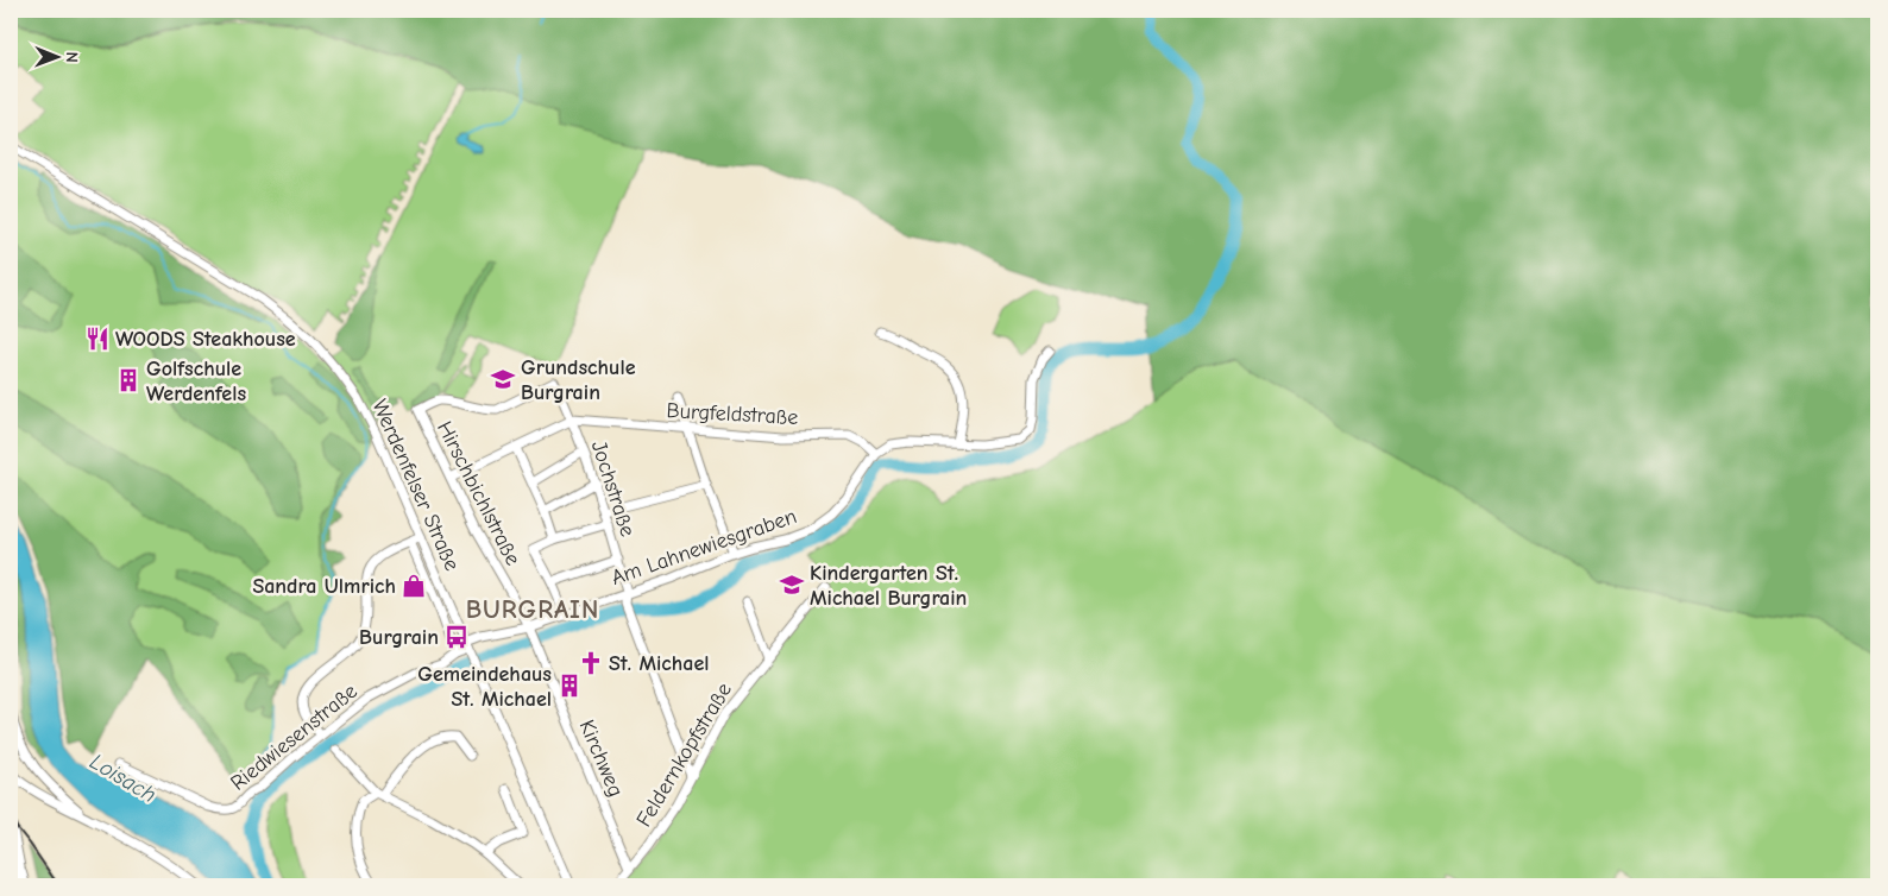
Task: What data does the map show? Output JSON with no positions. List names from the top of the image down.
{
  "streets": {
    "street": [
      "Burgfeldstraße",
      "Werdenfelser Straße",
      "Jochstraße",
      "Hirschbichlstraße",
      "Am Lahnewiesgraben",
      "Riedwiesenstraße",
      "Feldernkopfstraße",
      "Kirchweg"
    ]
  },
  "crossings": [
    ["Burgfeldstraße", "Jochstraße"],
    ["Burgfeldstraße", "Am Lahnewiesgraben"],
    ["Werdenfelser Straße", "Am Lahnewiesgraben"],
    ["Werdenfelser Straße", "Riedwiesenstraße"],
    ["Jochstraße", "Hirschbichlstraße"],
    ["Jochstraße", "Am Lahnewiesgraben"],
    ["Jochstraße", "Feldernkopfstraße"],
    ["Hirschbichlstraße", "Am Lahnewiesgraben"],
    ["Hirschbichlstraße", "Kirchweg"],
    ["Am Lahnewiesgraben", "Riedwiesenstraße"],
    ["Am Lahnewiesgraben", "Kirchweg"],
    ["Feldernkopfstraße", "Kirchweg"]
  ],
  "districts": ["BURGRAIN"],
  "water": ["Loisach"],
  "places": {
    "restaurant": ["WOODS Steakhouse"],
    "school or university": ["Grundschule Burgrain", "Kindergarten St. Michael Burgrain"],
    "building": ["Golfschule Werdenfels", "Gemeindehaus St. Michael"],
    "shop": ["Sandra Ulmrich"],
    "bus stop": ["Burgrain"],
    "church": ["St. Michael"]
  },
  "north": "right"
}
